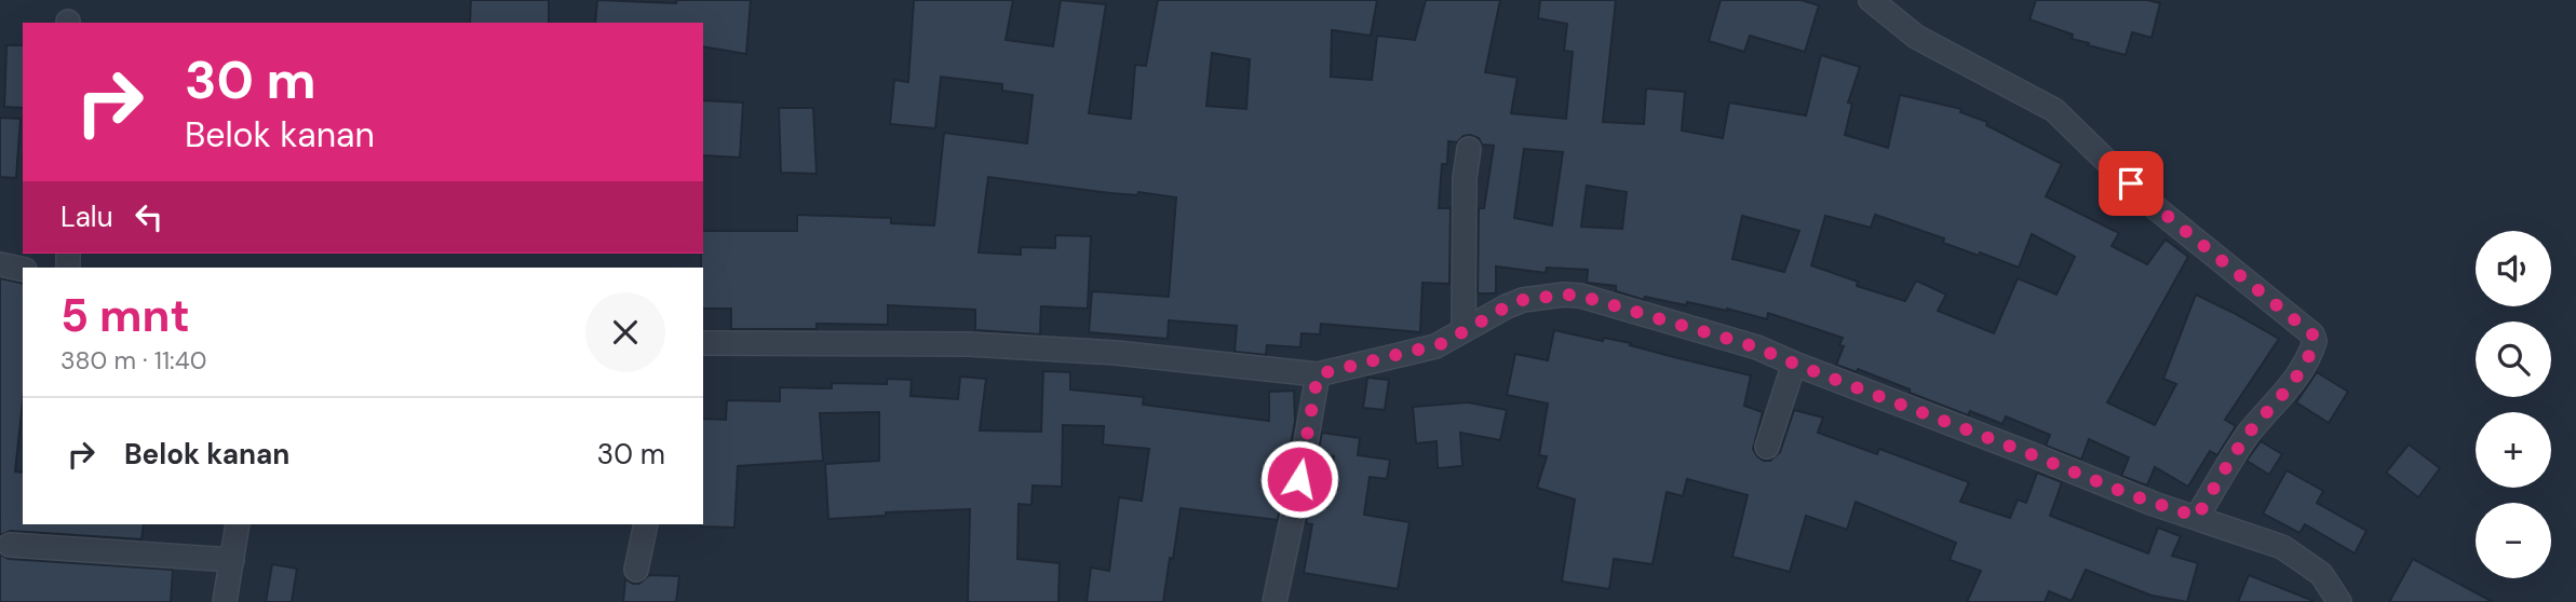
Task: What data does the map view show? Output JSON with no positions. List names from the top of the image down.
{
  "page": {
    "turn": ["30 m", "Belok kanan"],
    "then": "Lalu",
    "map_buttons": ["+", "−"],
    "heading": ["5 mnt", "380 m · 11:40"],
    "list": [
      {
        "name": "Belok kanan",
        "value": "30 m"
      }
    ]
  }
}
